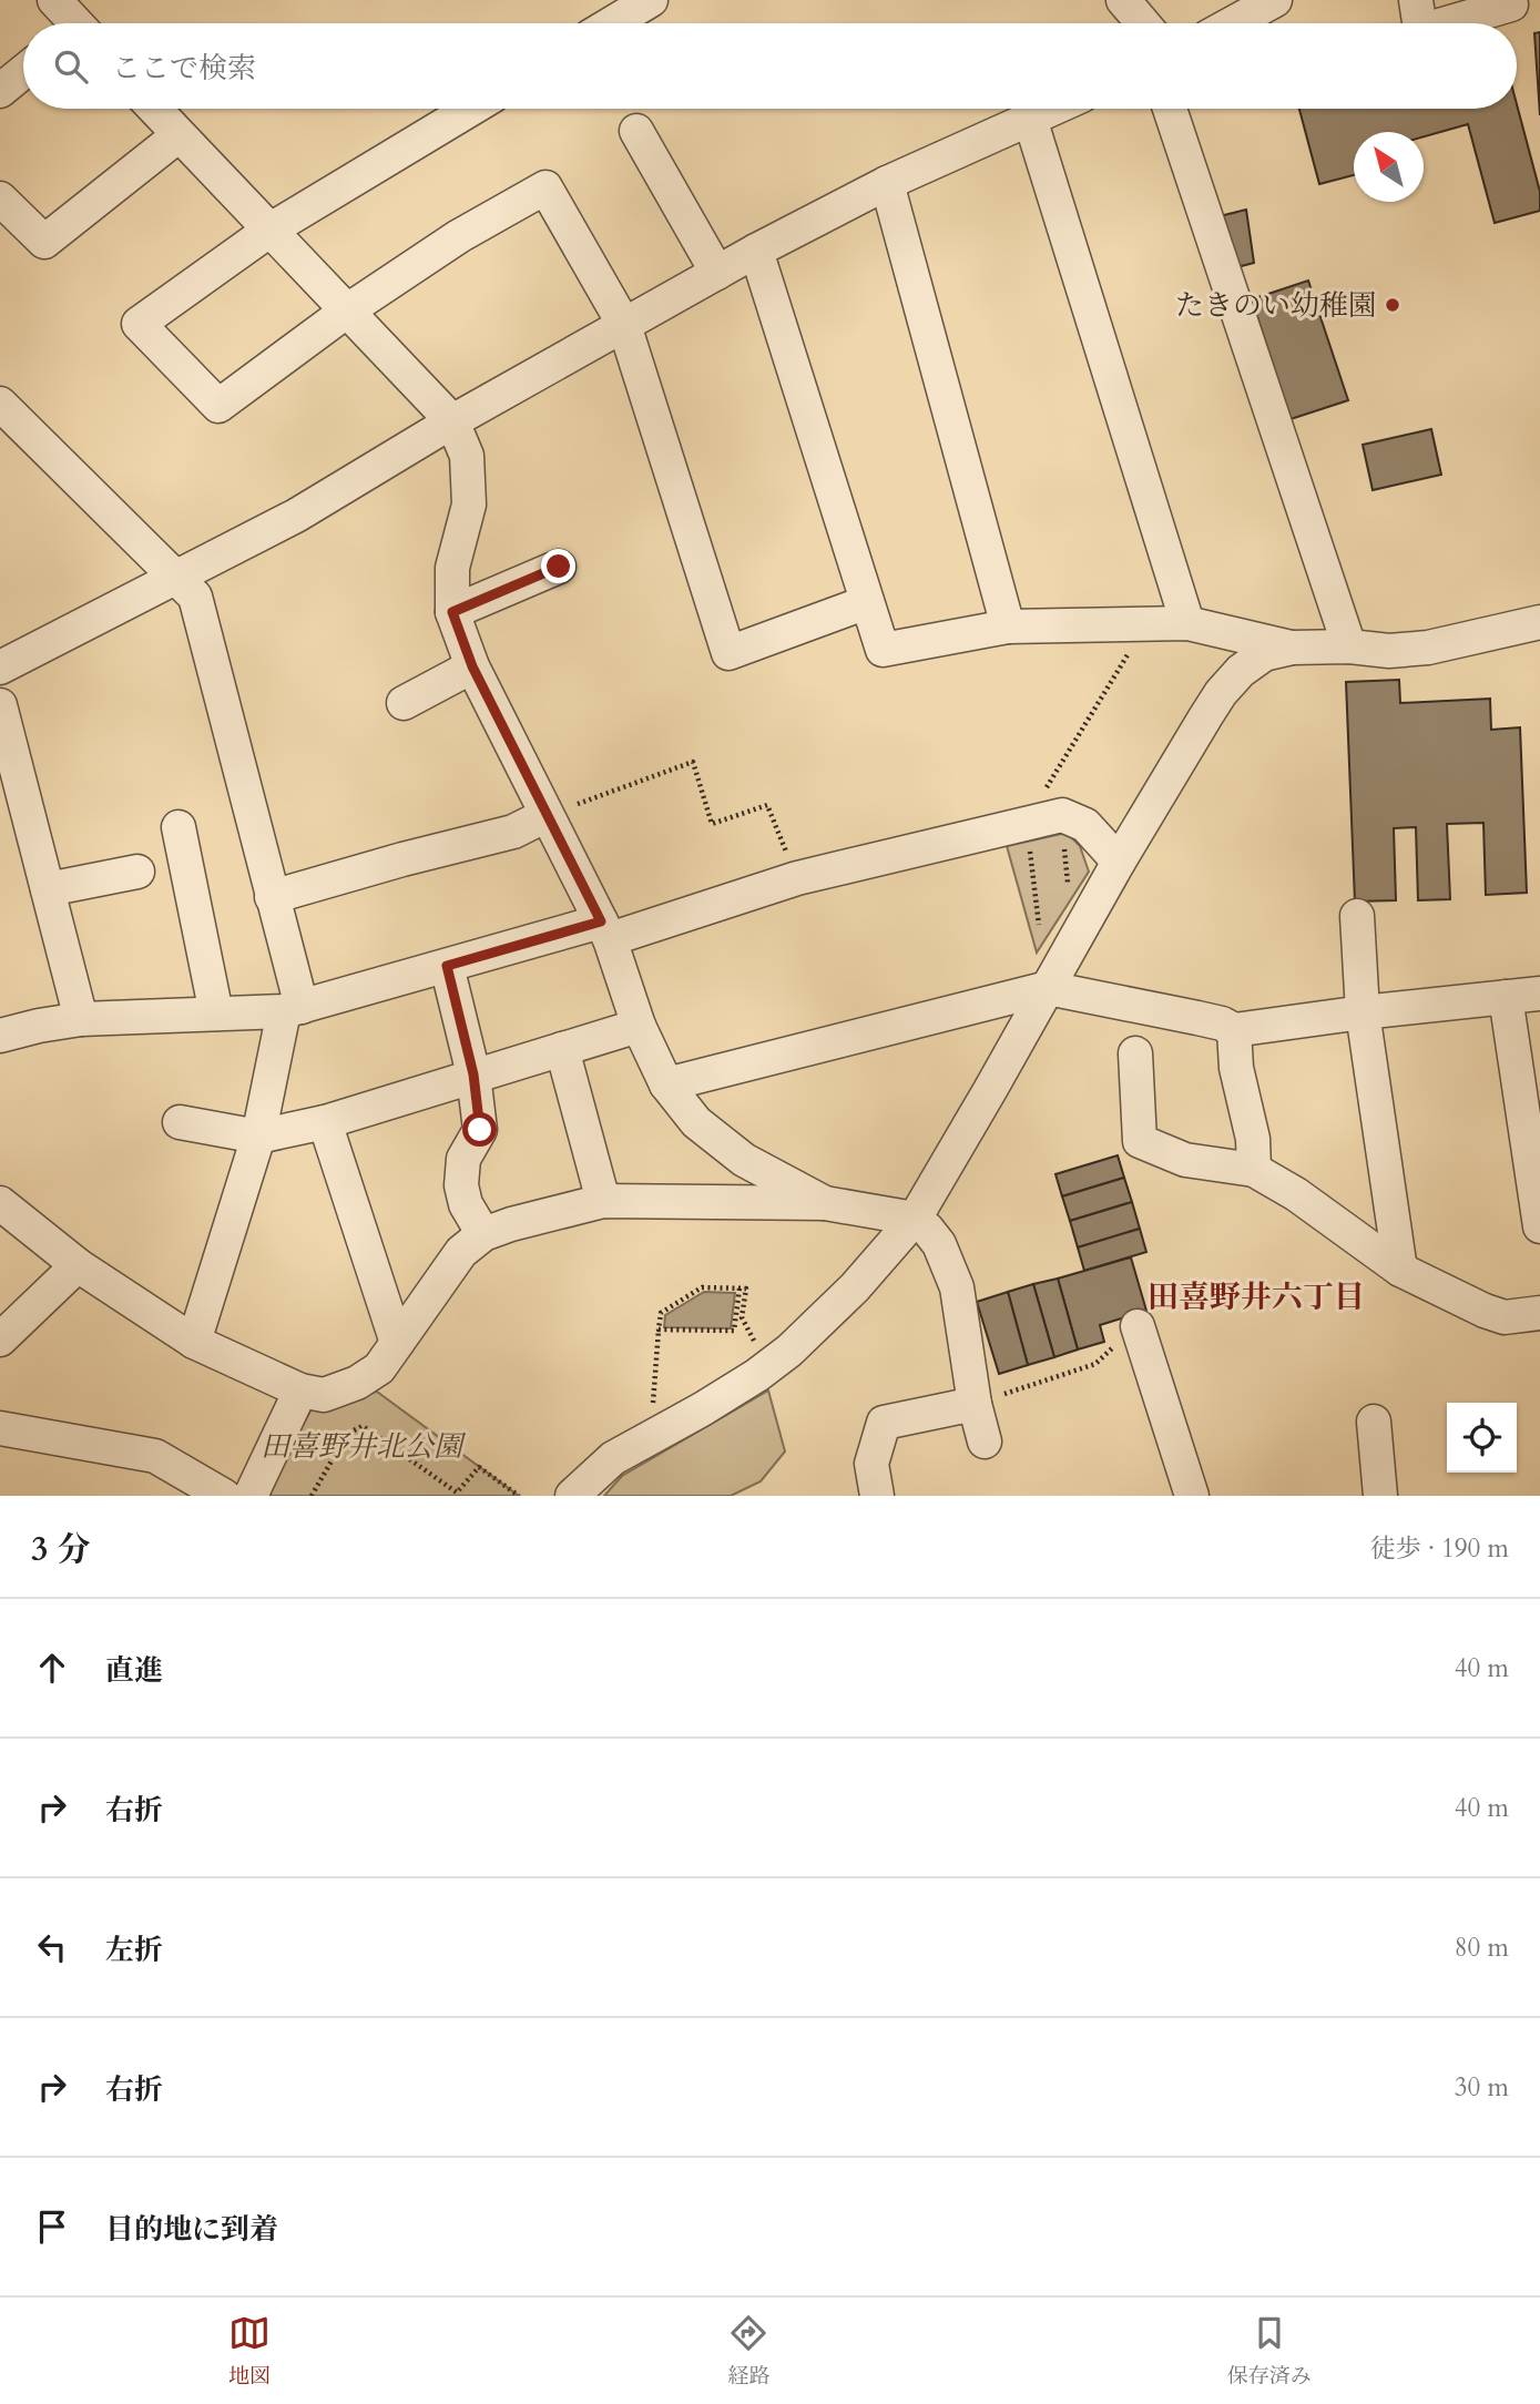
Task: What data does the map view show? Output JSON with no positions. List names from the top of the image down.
{
  "districts": ["田喜野井六丁目"],
  "parks": ["田喜野井北公園"],
  "places": ["たきのい幼稚園"],
  "north": "top left",
  "page": {
    "search": "ここで検索",
    "heading": ["3 分", "徒歩 · 190 m"],
    "list": [
      ["直進", "40 m"],
      ["右折", "40 m"],
      ["左折", "80 m"],
      ["右折", "30 m"],
      "目的地に到着"
    ],
    "nav": ["地図", "経路", "保存済み"]
  }
}
